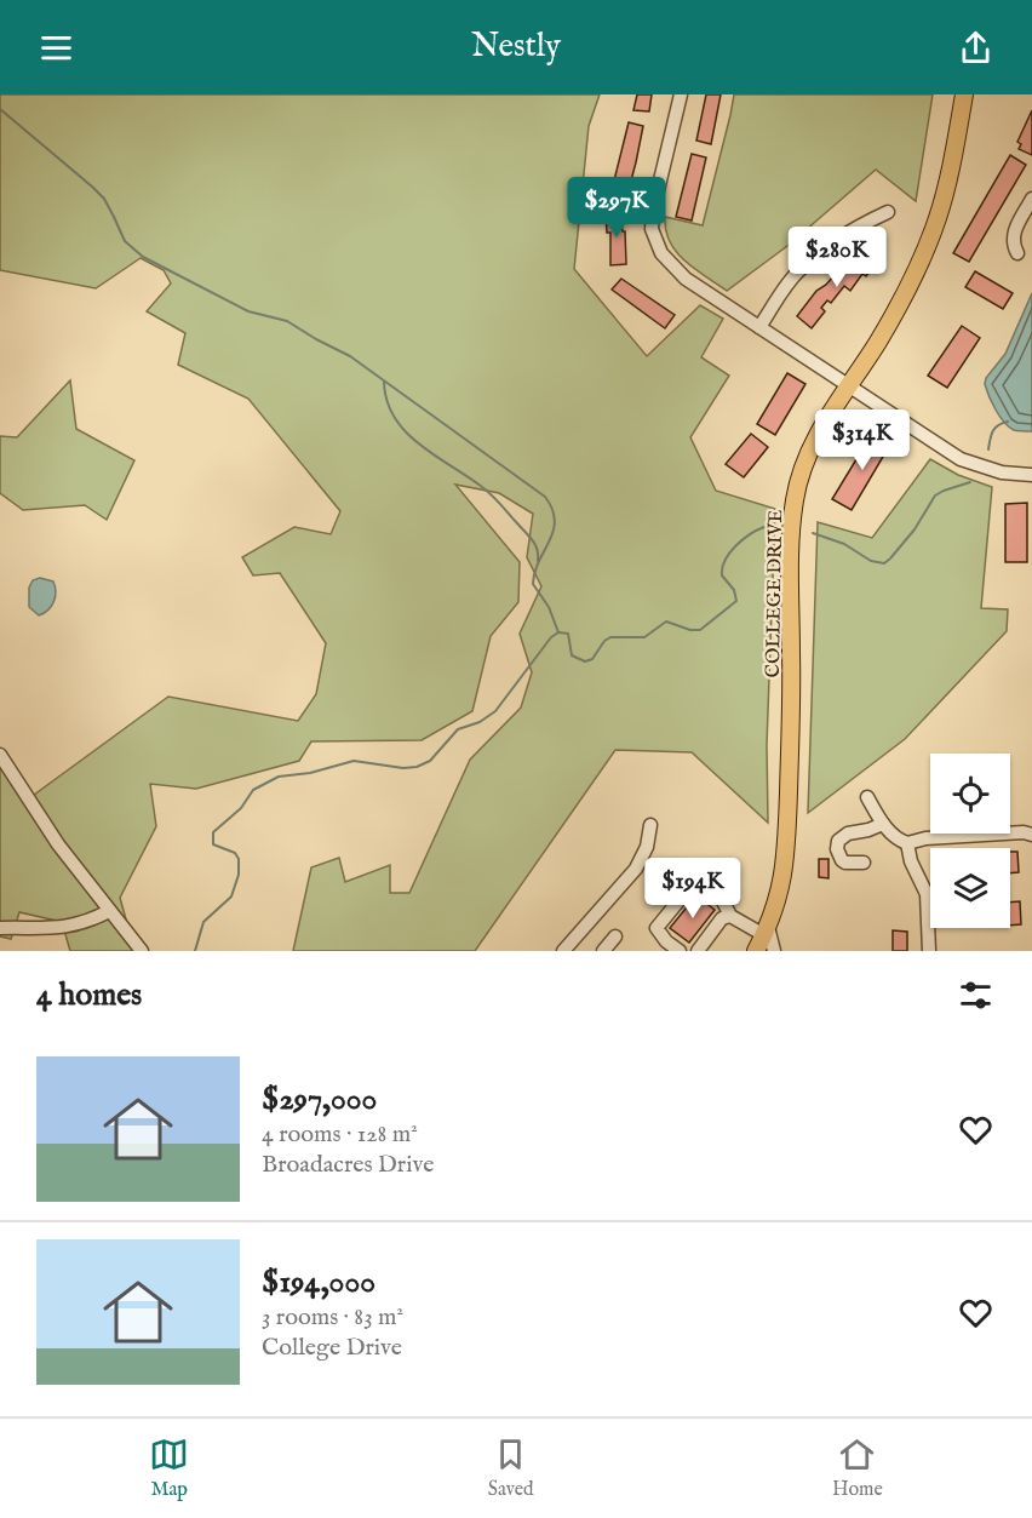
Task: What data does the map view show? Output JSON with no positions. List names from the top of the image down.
{
  "streets": {
    "main road": ["COLLEGE DRIVE"]
  },
  "page": {
    "header": "Nestly",
    "price": [
      "$297K",
      "$280K",
      "$314K",
      "$194K"
    ],
    "heading": "4 homes",
    "list": [
      {
        "name": "$297,000",
        "note": "4 rooms · 128 m² · Broadacres Drive"
      },
      {
        "name": "$194,000",
        "note": "3 rooms · 83 m² · College Drive"
      }
    ],
    "tabs": ["Map", "Saved", "Home"]
  }
}
